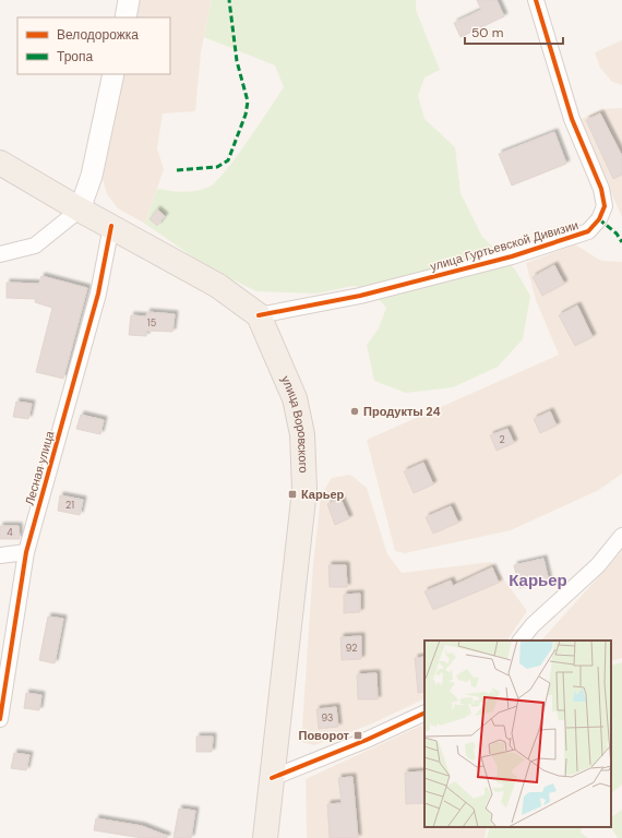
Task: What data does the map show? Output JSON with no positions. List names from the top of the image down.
{
  "streets": {
    "main road": ["улица Воровского"],
    "street": ["улица Гуртьевской Дивизии", "Лесная улица"]
  },
  "crossings": [
    ["улица Гуртьевской Дивизии", "улица Воровского"]
  ],
  "districts": ["Карьер"],
  "places": {
    "other": ["Продукты 24"],
    "transit": ["Карьер", "Поворот"]
  },
  "house_numbers": [
    "15",
    "2",
    "21",
    "4",
    "92",
    "93"
  ],
  "legend": ["Велодорожка", "Тропа"],
  "scale_bar": "50 m"
}
